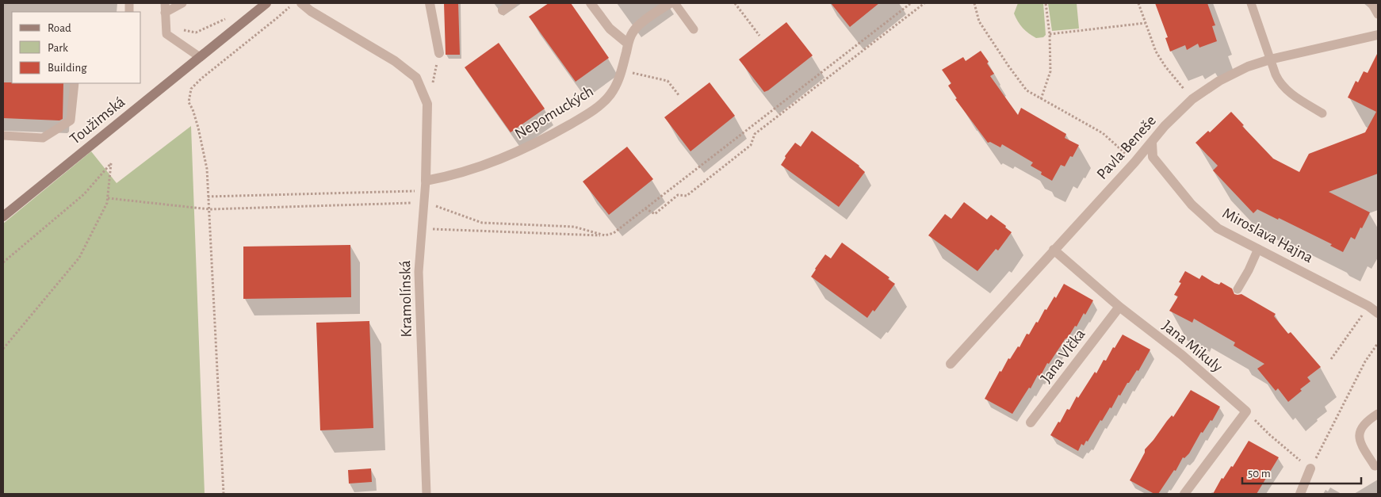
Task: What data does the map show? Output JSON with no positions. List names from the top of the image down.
{
  "streets": {
    "street": [
      "Nepomuckých",
      "Toužimská",
      "Pavla Beneše",
      "Miroslava Hajna",
      "Kramolínská",
      "Jana Mikuly",
      "Jana Vlčka"
    ]
  },
  "crossings": [
    ["Nepomuckých", "Kramolínská"],
    ["Pavla Beneše", "Miroslava Hajna"],
    ["Pavla Beneše", "Jana Mikuly"],
    ["Jana Mikuly", "Jana Vlčka"]
  ],
  "legend": ["Road", "Park", "Building"],
  "scale_bar": "50 m"
}
